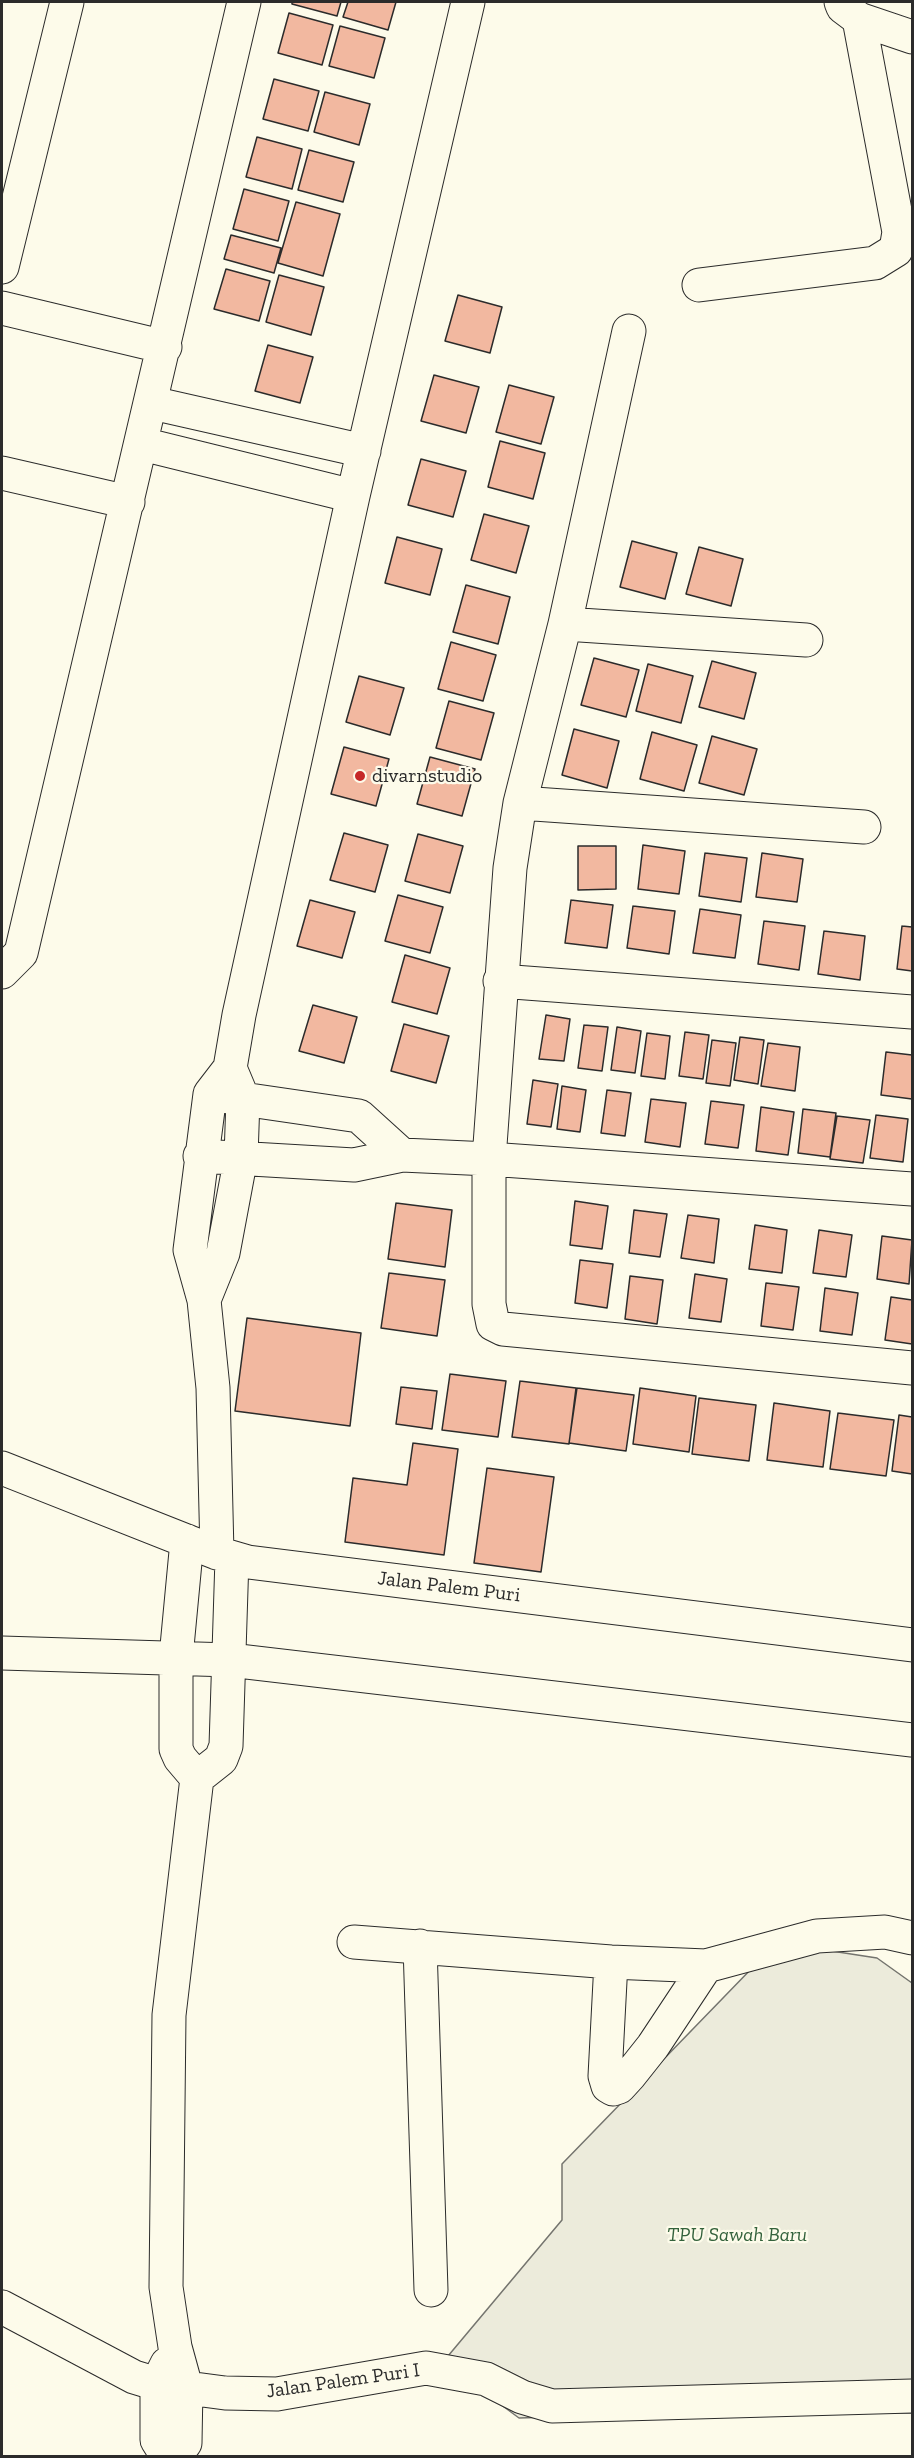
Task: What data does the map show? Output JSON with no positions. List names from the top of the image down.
{
  "streets": {
    "street": ["Jalan Palem Puri", "Jalan Palem Puri I"]
  },
  "parks": ["TPU Sawah Baru"],
  "places": ["divarnstudio"]
}
